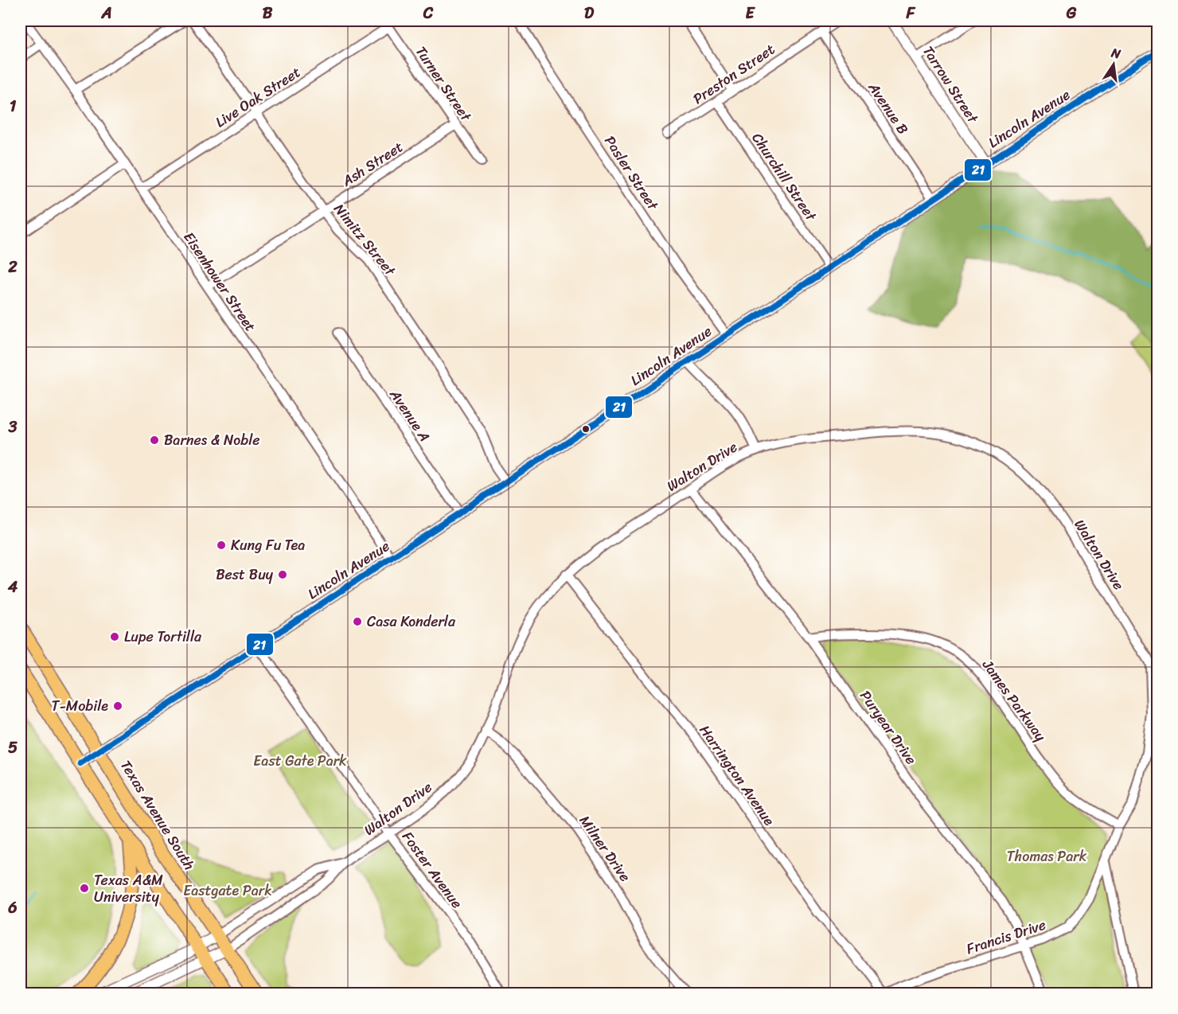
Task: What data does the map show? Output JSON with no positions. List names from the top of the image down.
{
  "streets": {
    "main road": ["Texas Avenue South"],
    "street": [
      "Preston Street",
      "Turner Street",
      "Tarrow Street",
      "Live Oak Street",
      "Avenue B",
      "Lincoln Avenue",
      "Ash Street",
      "Pasler Street",
      "Churchill Street",
      "Nimitz Street",
      "Eisenhower Street",
      "Avenue A",
      "Walton Drive",
      "James Parkway",
      "Puryear Drive",
      "Harrington Avenue",
      "Milner Drive",
      "Foster Avenue",
      "Francis Drive"
    ]
  },
  "crossings": [
    ["Preston Street", "Avenue B"],
    ["Preston Street", "Churchill Street"],
    ["Turner Street", "Live Oak Street"],
    ["Turner Street", "Ash Street"],
    ["Tarrow Street", "Lincoln Avenue"],
    ["Live Oak Street", "Nimitz Street"],
    ["Live Oak Street", "Eisenhower Street"],
    ["Avenue B", "Lincoln Avenue"],
    ["Lincoln Avenue", "Pasler Street"],
    ["Lincoln Avenue", "Churchill Street"],
    ["Lincoln Avenue", "Nimitz Street"],
    ["Lincoln Avenue", "Eisenhower Street"],
    ["Lincoln Avenue", "Avenue A"],
    ["Lincoln Avenue", "Texas Avenue South"],
    ["Lincoln Avenue", "Foster Avenue"],
    ["Ash Street", "Nimitz Street"],
    ["Ash Street", "Eisenhower Street"],
    ["Walton Drive", "Puryear Drive"],
    ["Walton Drive", "Harrington Avenue"],
    ["Walton Drive", "Texas Avenue South"],
    ["Walton Drive", "Milner Drive"],
    ["Walton Drive", "Foster Avenue"],
    ["James Parkway", "Puryear Drive"],
    ["James Parkway", "Francis Drive"],
    ["Puryear Drive", "Francis Drive"],
    ["Harrington Avenue", "Francis Drive"]
  ],
  "parks": ["East Gate Park", "Thomas Park", "Eastgate Park"],
  "places": [
    "Barnes & Noble",
    "Kung Fu Tea",
    "Best Buy",
    "Casa Konderla",
    "Lupe Tortilla",
    "T-Mobile",
    "Texas A&M University"
  ],
  "lines": ["transit line 21"],
  "north": "top",
  "grid": {
    "columns": [
      "A",
      "B",
      "C",
      "D",
      "E",
      "F",
      "G"
    ],
    "rows": [
      "1",
      "2",
      "3",
      "4",
      "5",
      "6"
    ]
  }
}
